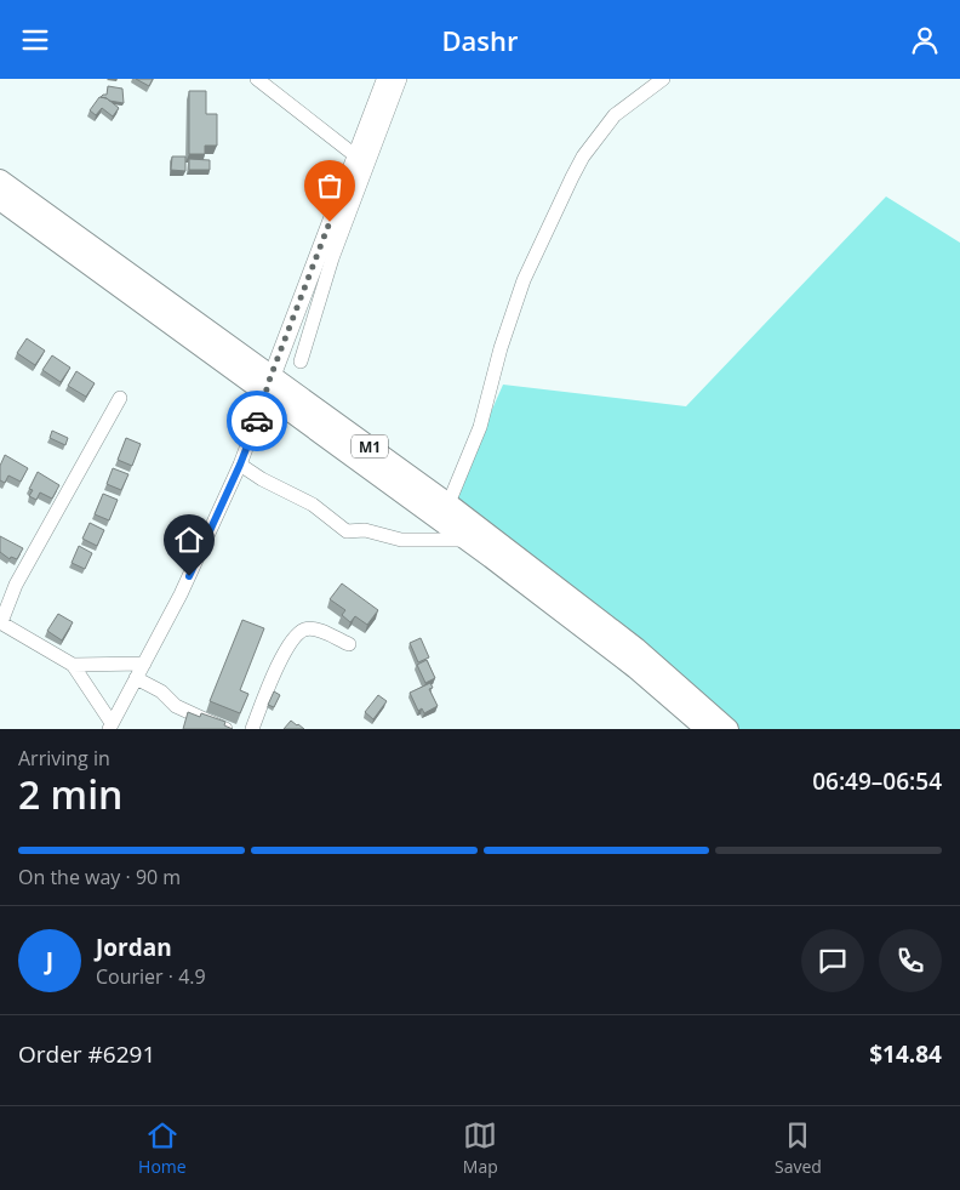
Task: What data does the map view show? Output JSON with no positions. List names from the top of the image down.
{
  "streets": {
    "highway": ["M1"]
  },
  "page": {
    "header": "Dashr",
    "heading": ["2 min", "Arriving in", "06:49–06:54"],
    "panel": [
      "Jordan",
      "Courier · 4.9",
      "Order #6291",
      "$14.84"
    ],
    "bar": "On the way · 90 m",
    "round": "J",
    "tabs": ["Home", "Map", "Saved"]
  }
}
